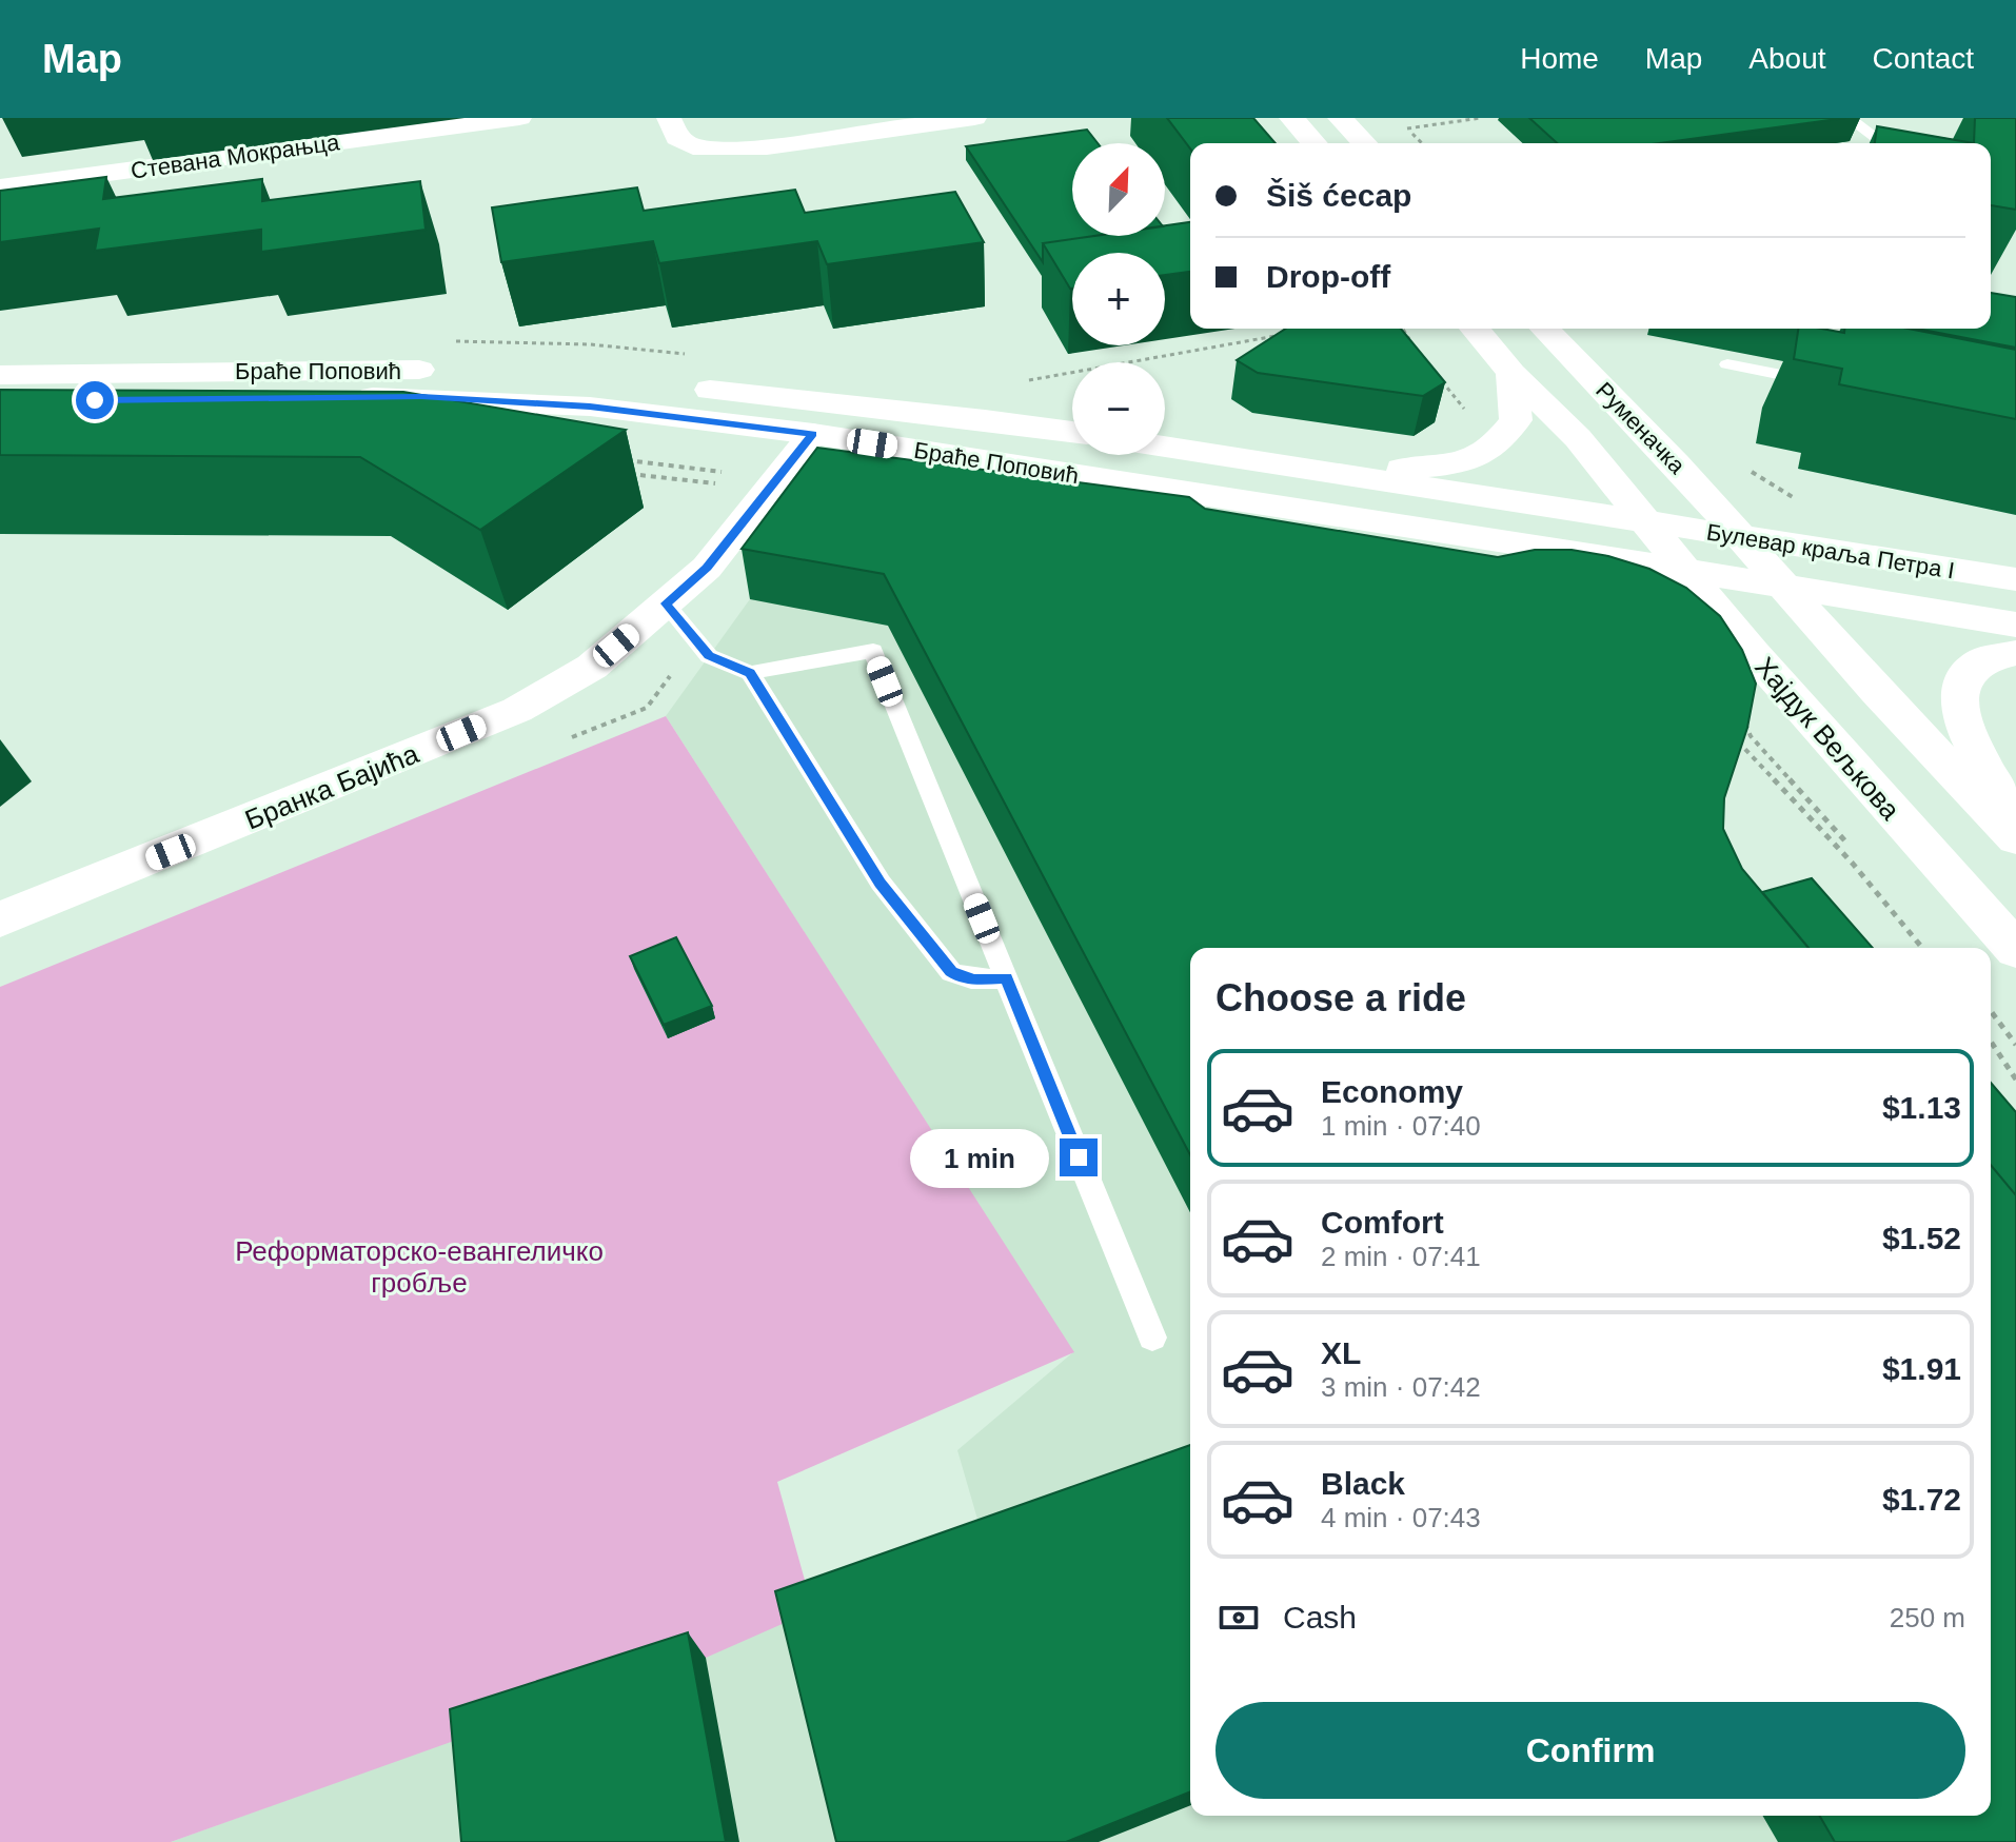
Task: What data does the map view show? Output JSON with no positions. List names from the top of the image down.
{
  "streets": {
    "street": [
      "Стевана Мокрањца",
      "Браће Поповић",
      "Руменачка",
      "Булевар краља Петра I",
      "Хајдук Вељкова",
      "Бранка Бајића"
    ]
  },
  "crossings": [
    ["Браће Поповић", "Булевар краља Петра I"],
    ["Браће Поповић", "Хајдук Вељкова"],
    ["Браће Поповић", "Бранка Бајића"],
    ["Руменачка", "Булевар краља Петра I"],
    ["Руменачка", "Хајдук Вељкова"],
    ["Булевар краља Петра I", "Хајдук Вељкова"]
  ],
  "parks": ["Реформаторско-евангеличко гробље"],
  "north": "top right",
  "page": {
    "header": "Map",
    "nav": [
      "Home",
      "Map",
      "About",
      "Contact"
    ],
    "map_buttons": ["+", "−"],
    "banner": ["Šiš ćecap", "Drop-off"],
    "heading": "Choose a ride",
    "list": [
      {
        "name": "Economy",
        "note": "1 min · 07:40",
        "value": "$1.13"
      },
      {
        "name": "Comfort",
        "note": "2 min · 07:41",
        "value": "$1.52"
      },
      {
        "name": "XL",
        "note": "3 min · 07:42",
        "value": "$1.91"
      },
      {
        "name": "Black",
        "note": "4 min · 07:43",
        "value": "$1.72"
      }
    ],
    "bubble": "1 min",
    "pay": ["Cash", "250 m"],
    "buttons": "Confirm"
  }
}
